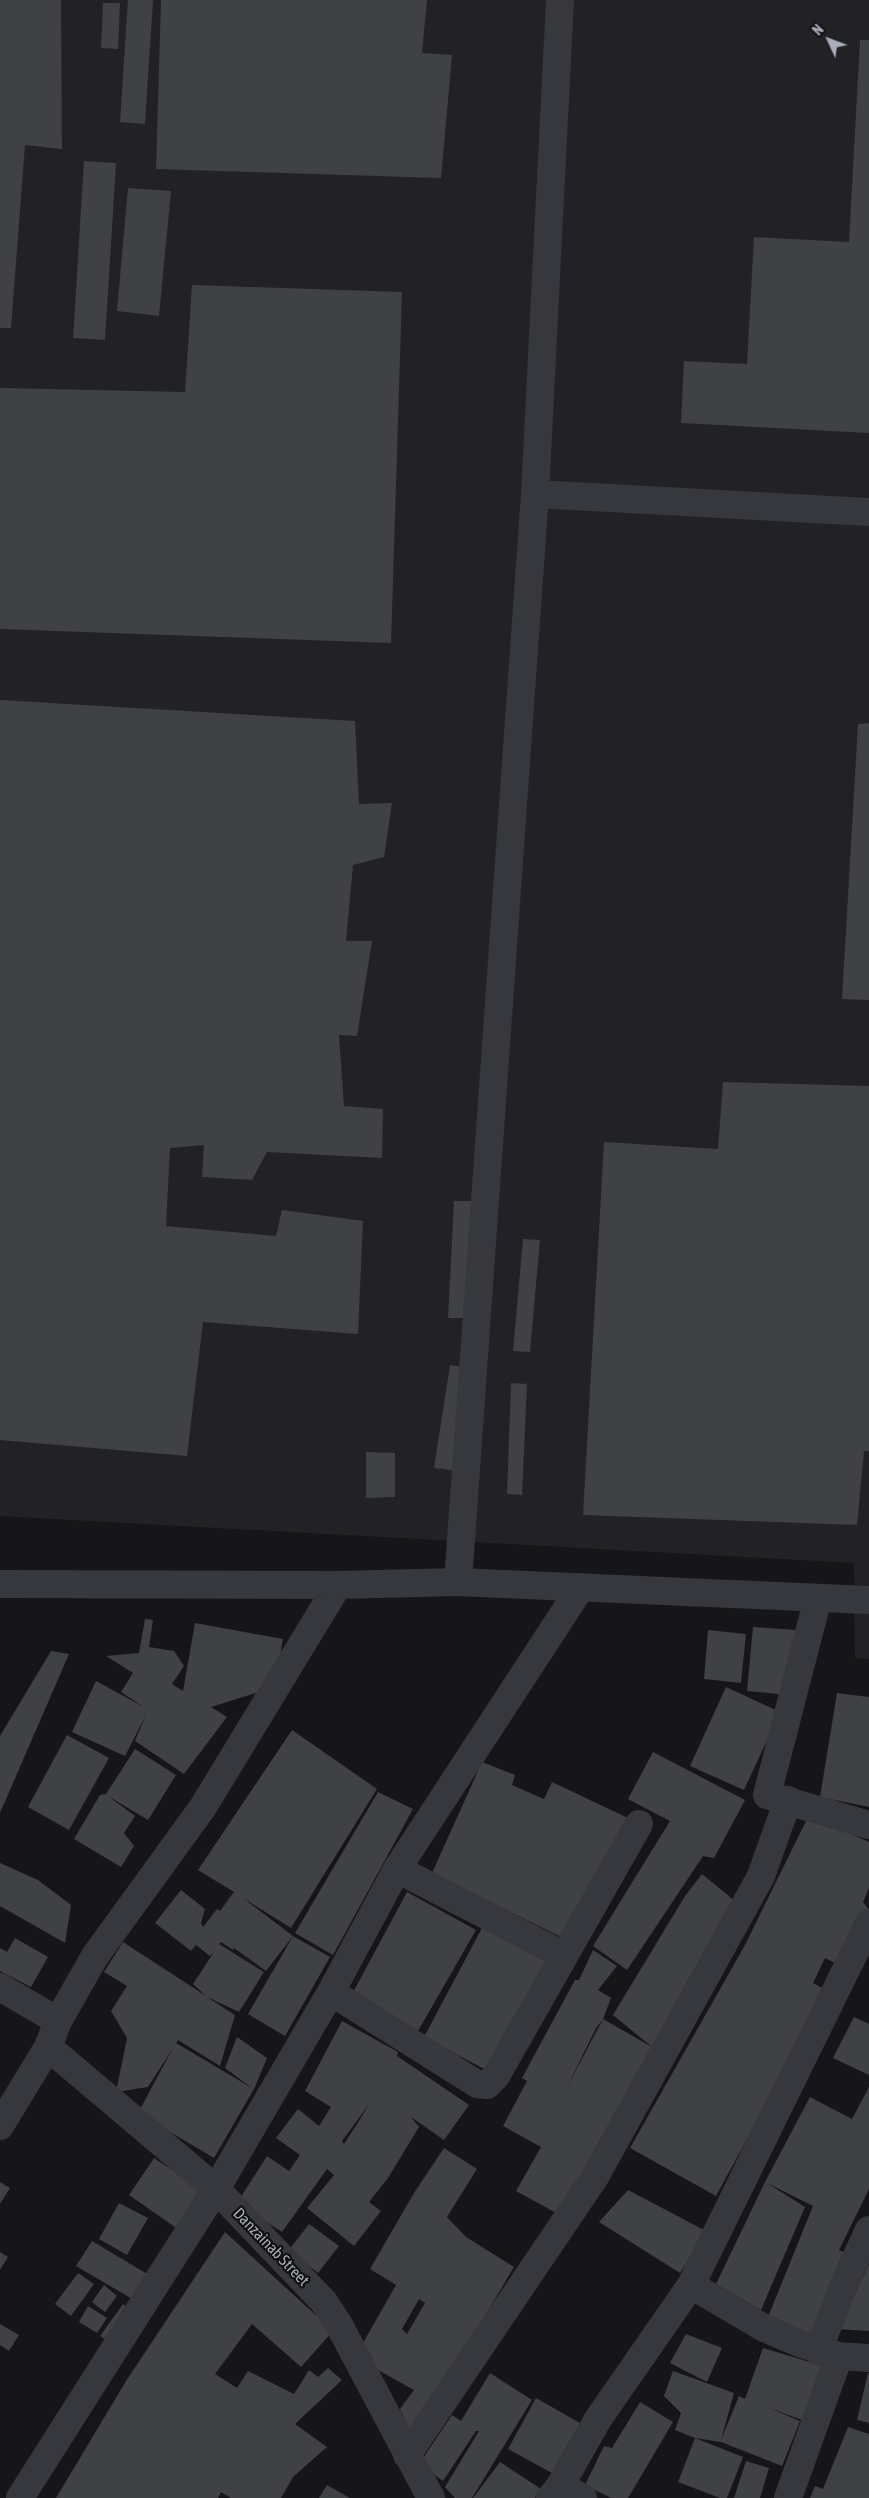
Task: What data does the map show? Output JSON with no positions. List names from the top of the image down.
{
  "streets": {
    "street": ["Danzainab Street"]
  },
  "north": "top left"
}
